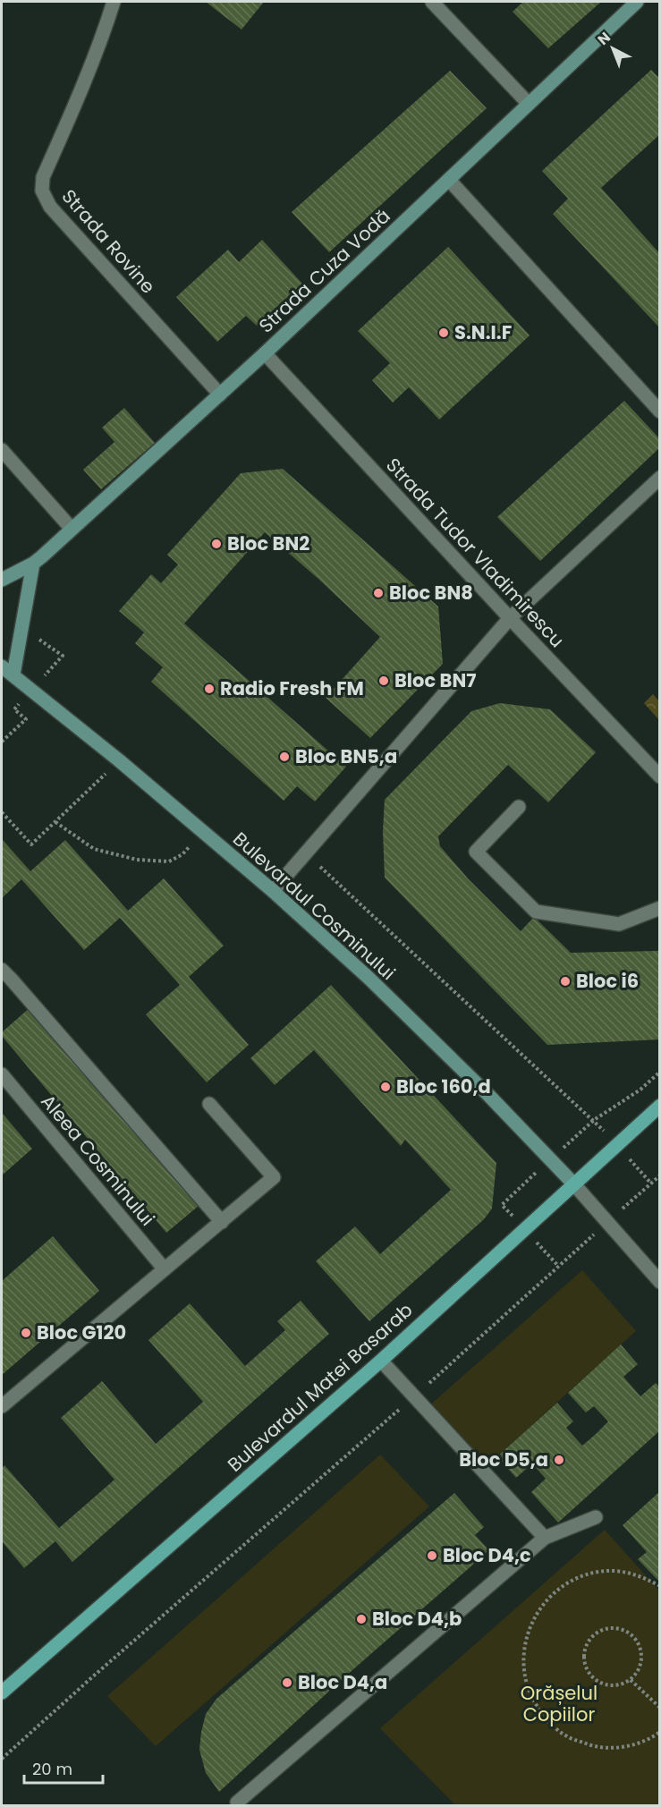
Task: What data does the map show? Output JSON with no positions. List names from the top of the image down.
{
  "streets": {
    "main road": ["Bulevardul Matei Basarab"],
    "street": [
      "Strada Rovine",
      "Strada Cuza Vodă",
      "Strada Tudor Vladimirescu",
      "Bulevardul Cosminului",
      "Aleea Cosminului"
    ]
  },
  "crossings": [
    ["Strada Rovine", "Strada Cuza Vodă"],
    ["Strada Cuza Vodă", "Strada Tudor Vladimirescu"],
    ["Bulevardul Cosminului", "Bulevardul Matei Basarab"]
  ],
  "parks": ["Orășelul Copiilor"],
  "places": [
    "S.N.I.F",
    "Bloc BN2",
    "Bloc BN8",
    "Bloc BN7",
    "Radio Fresh FM",
    "Bloc BN5,a",
    "Bloc i6",
    "Bloc 160,d",
    "Bloc G120",
    "Bloc D5,a",
    "Bloc D4,c",
    "Bloc D4,b",
    "Bloc D4,a"
  ],
  "scale_bar": "20 m",
  "north": "top left"
}
